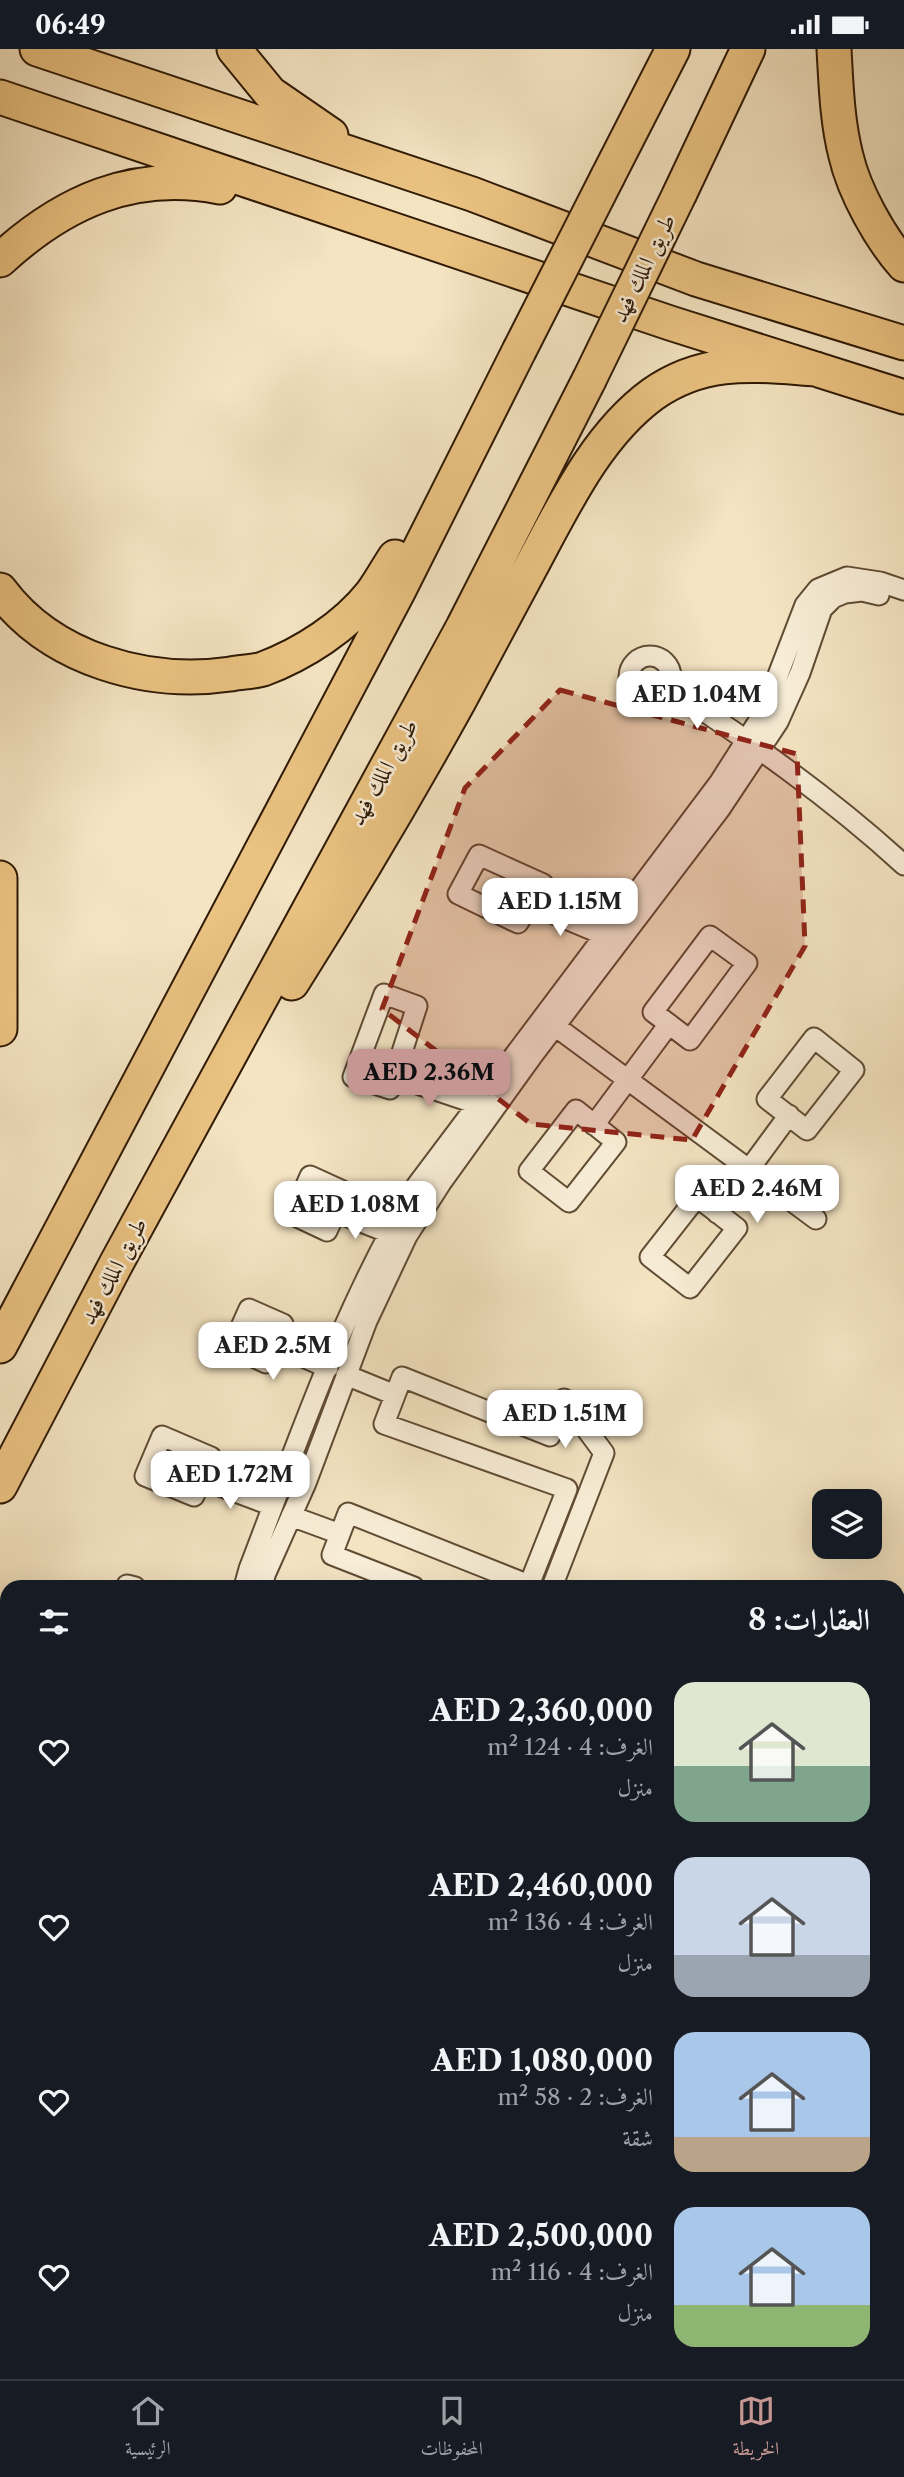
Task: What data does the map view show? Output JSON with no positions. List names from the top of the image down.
{
  "streets": {
    "highway": ["طريق الملك فهد"]
  },
  "page": {
    "status": "06:49",
    "price": [
      "AED 1.04M",
      "AED 1.15M",
      "AED 2.36M",
      "AED 2.46M",
      "AED 1.08M",
      "AED 2.5M",
      "AED 1.51M",
      "AED 1.72M"
    ],
    "heading": "العقارات: 8",
    "list": [
      {
        "name": "AED 2,360,000",
        "note": "الغرف: 4 · 124 m² · منزل"
      },
      {
        "name": "AED 2,460,000",
        "note": "الغرف: 4 · 136 m² · منزل"
      },
      {
        "name": "AED 1,080,000",
        "note": "الغرف: 2 · 58 m² · شقة"
      },
      {
        "name": "AED 2,500,000",
        "note": "الغرف: 4 · 116 m² · منزل"
      }
    ],
    "tabs": ["الخريطة", "المحفوظات", "الرئيسية"]
  }
}
